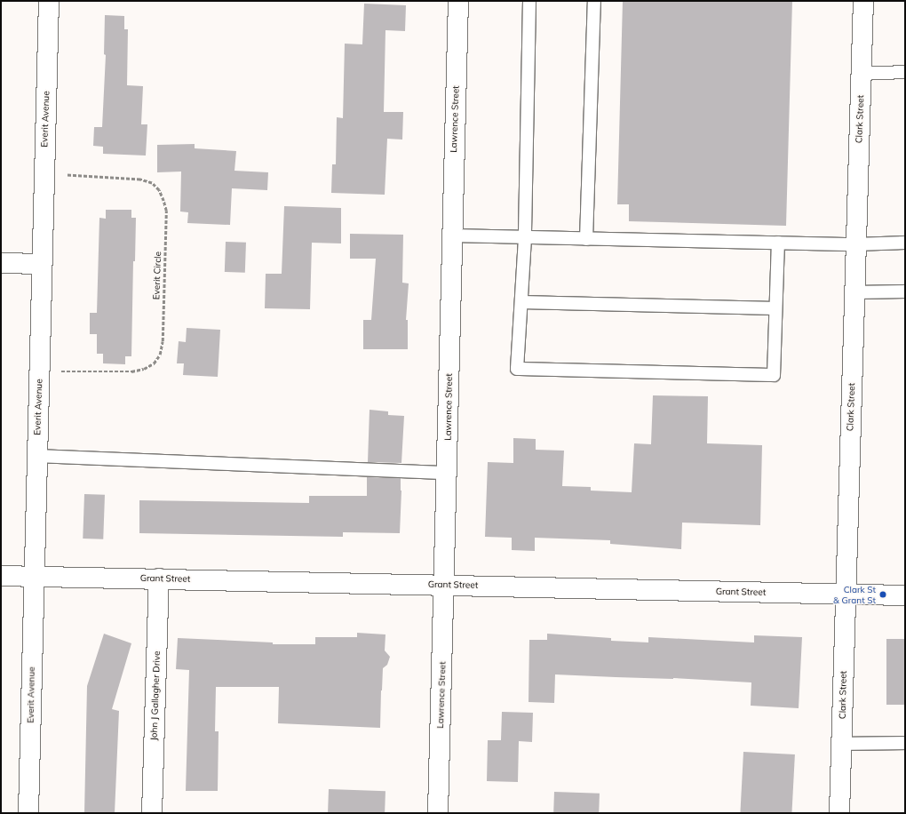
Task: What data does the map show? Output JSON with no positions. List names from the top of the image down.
{
  "streets": {
    "street": [
      "Everit Avenue",
      "Lawrence Street",
      "Clark Street",
      "Grant Street",
      "John J Gallagher Drive"
    ],
    "path": ["Everit Circle"]
  },
  "crossings": [
    ["Everit Avenue", "Everit Circle"],
    ["Everit Avenue", "Grant Street"],
    ["Lawrence Street", "Grant Street"],
    ["Clark Street", "Grant Street"],
    ["Grant Street", "John J Gallagher Drive"]
  ],
  "places": ["Clark St & Grant St"]
}
